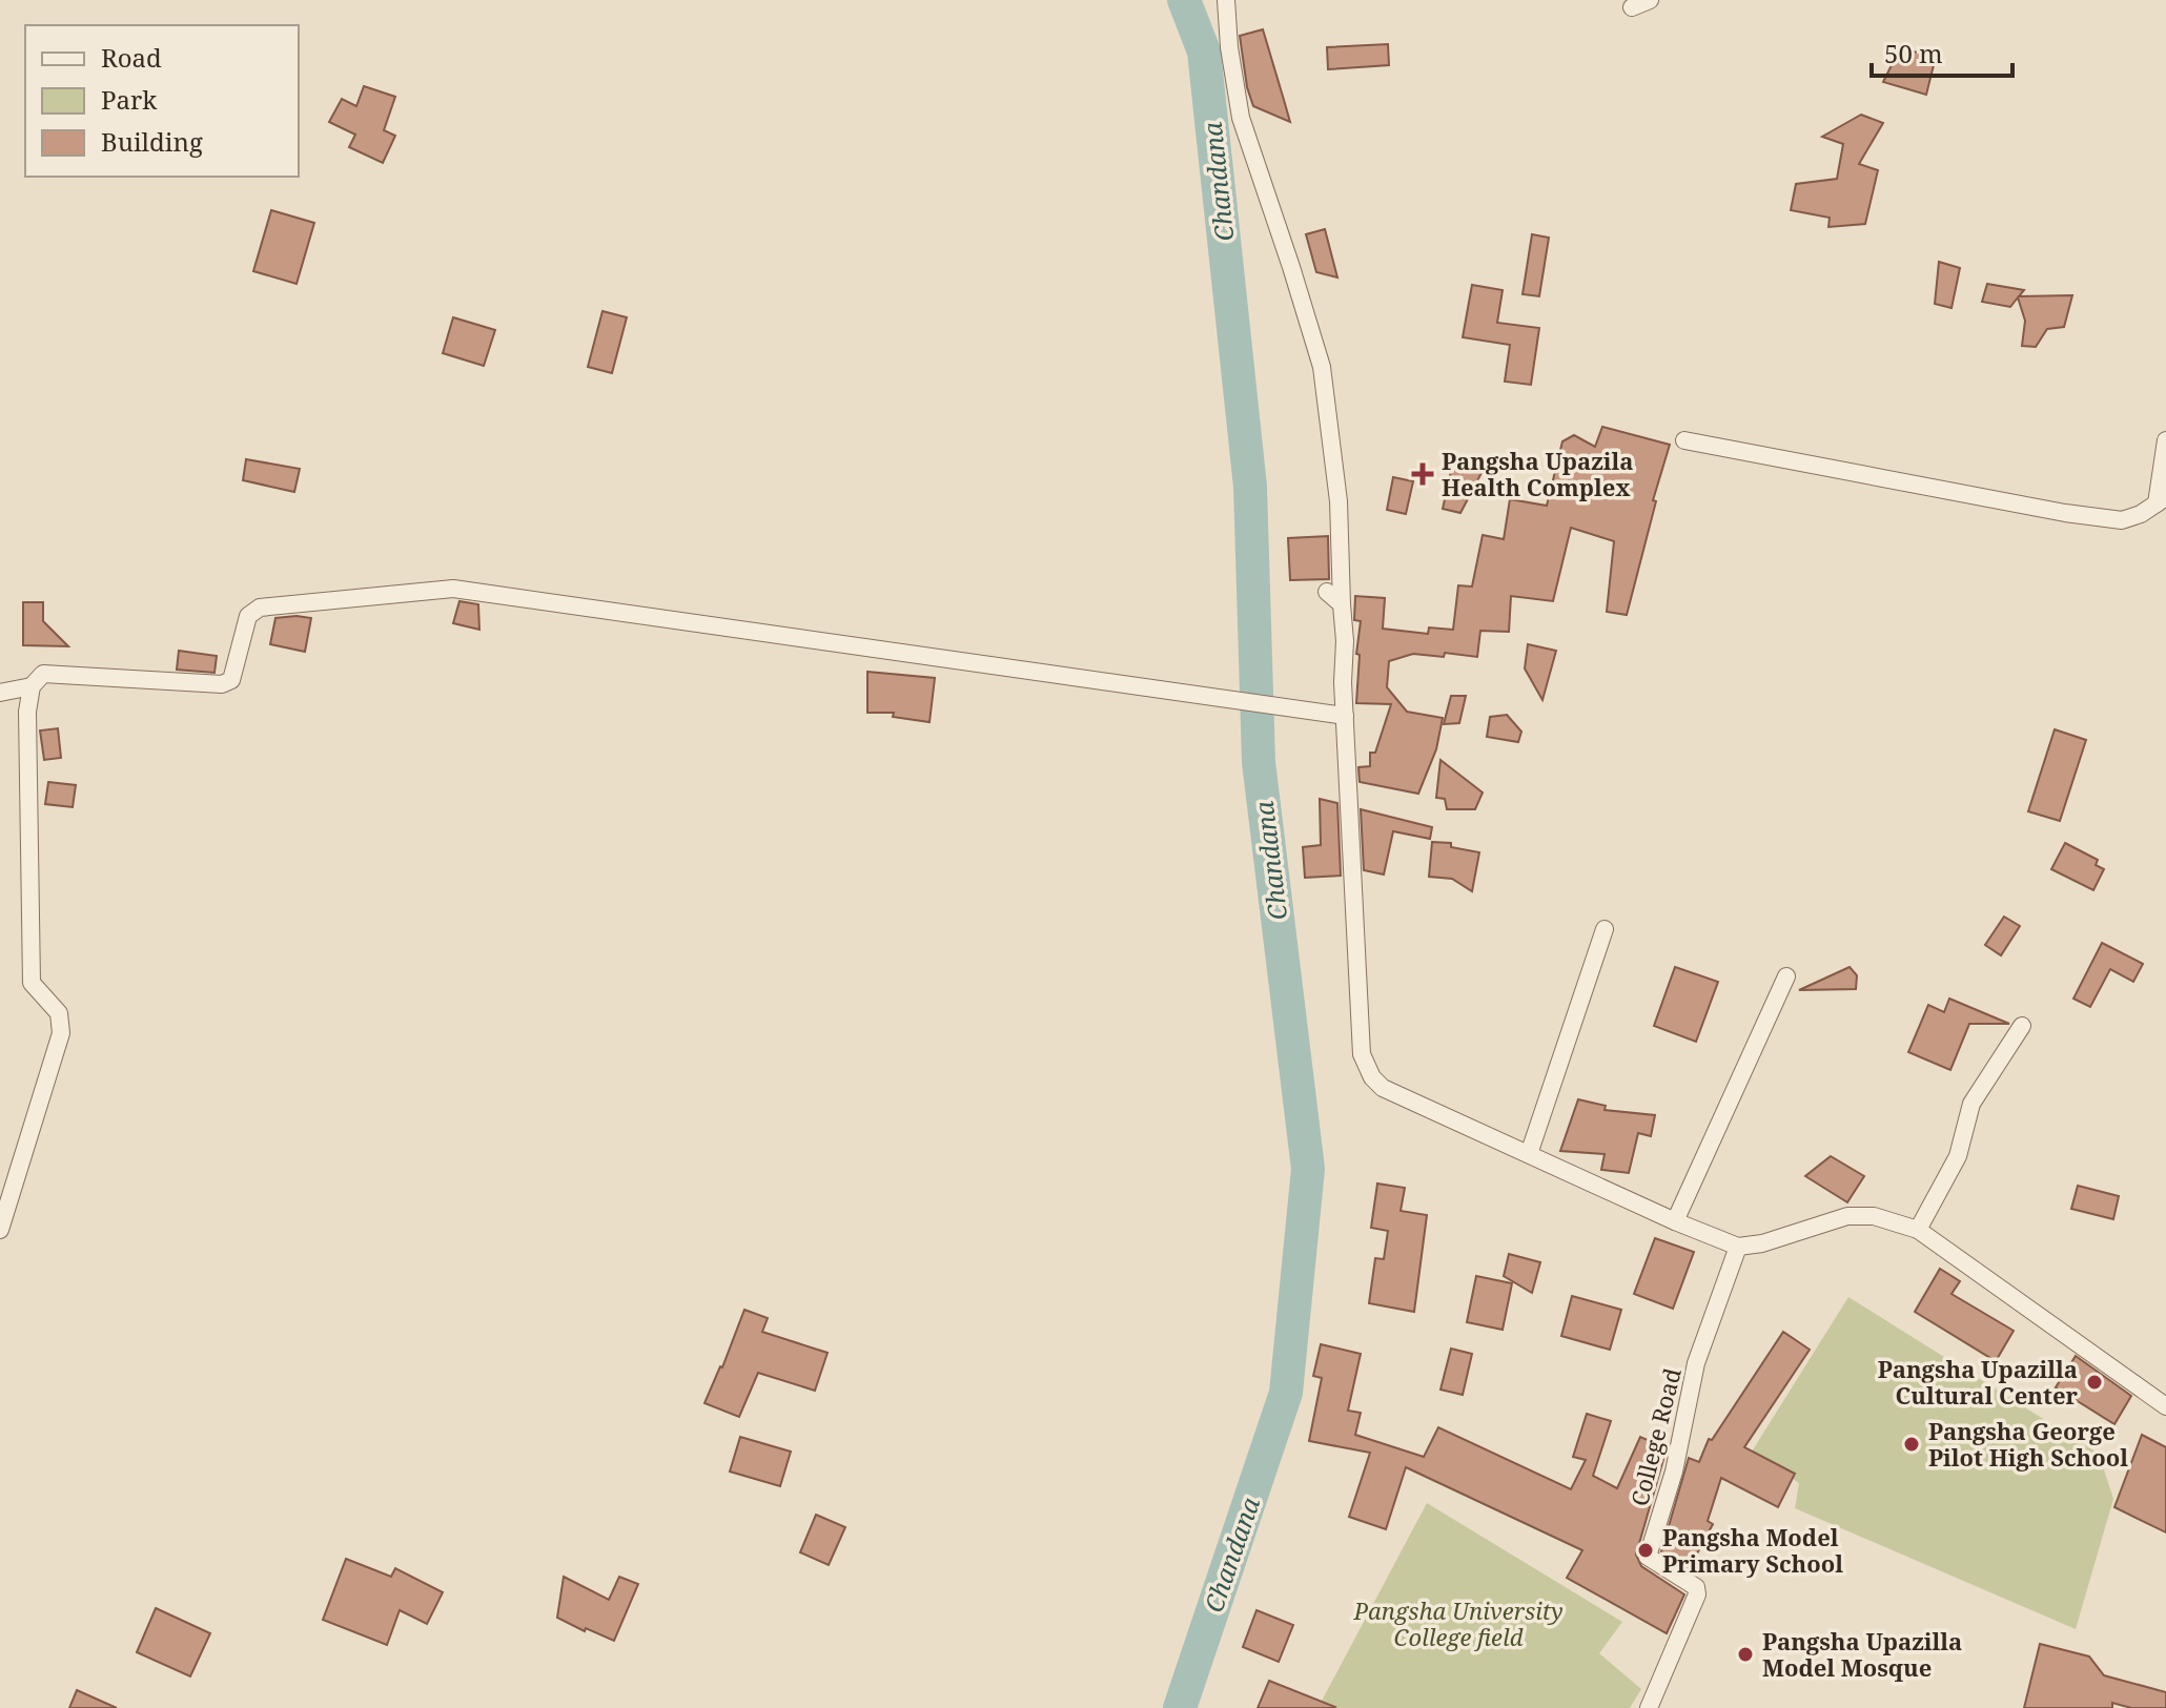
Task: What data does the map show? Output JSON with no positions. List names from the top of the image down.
{
  "streets": {
    "street": ["College Road"]
  },
  "water": ["Chandana"],
  "parks": ["Pangsha University College field"],
  "places": {
    "health": ["Pangsha Upazila Health Complex"],
    "other": [
      "Pangsha Upazilla Cultural Center",
      "Pangsha George Pilot High School",
      "Pangsha Model Primary School",
      "Pangsha Upazilla Model Mosque"
    ]
  },
  "legend": ["Road", "Park", "Building"],
  "scale_bar": "50 m"
}
